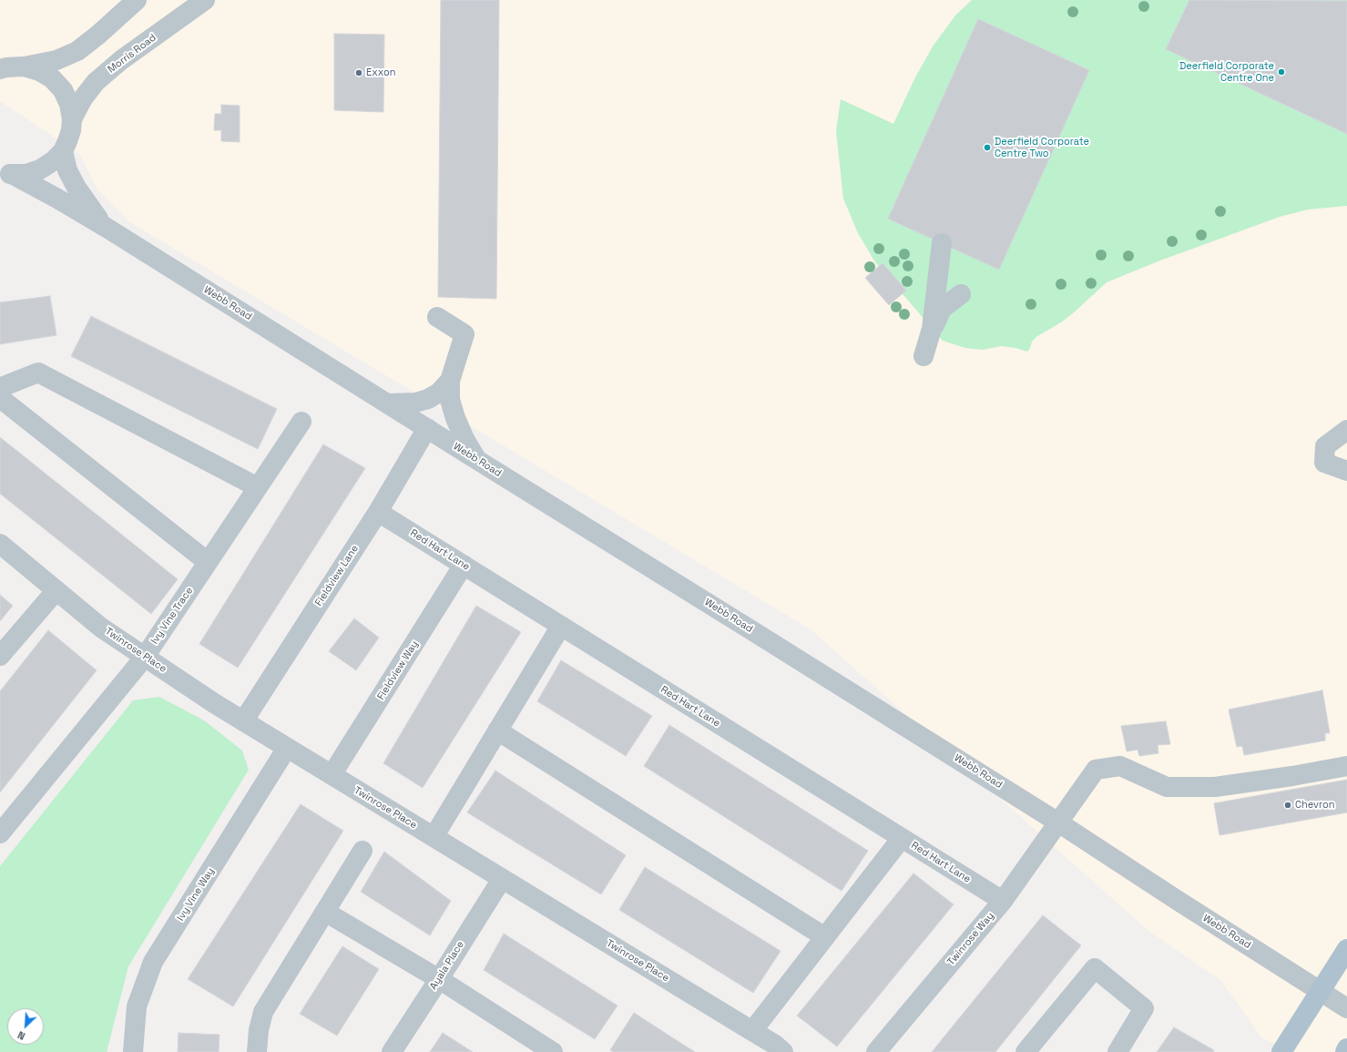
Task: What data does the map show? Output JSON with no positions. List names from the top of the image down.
{
  "streets": {
    "street": [
      "Morris Road",
      "Webb Road",
      "Red Hart Lane",
      "Fieldview Lane",
      "Ivy Vine Trace",
      "Twinrose Place",
      "Fieldview Way",
      "Ivy Vine Way",
      "Twinrose Way",
      "Ayala Place"
    ]
  },
  "crossings": [
    ["Webb Road", "Fieldview Lane"],
    ["Webb Road", "Twinrose Way"],
    ["Red Hart Lane", "Fieldview Lane"],
    ["Red Hart Lane", "Fieldview Way"],
    ["Red Hart Lane", "Twinrose Way"],
    ["Fieldview Lane", "Twinrose Place"],
    ["Ivy Vine Trace", "Twinrose Place"],
    ["Twinrose Place", "Fieldview Way"],
    ["Twinrose Place", "Ivy Vine Way"],
    ["Twinrose Place", "Ayala Place"]
  ],
  "places": [
    "Deerfield Corporate Centre One",
    "Exxon",
    "Deerfield Corporate Centre Two",
    "Chevron"
  ],
  "north": "bottom left"
}
